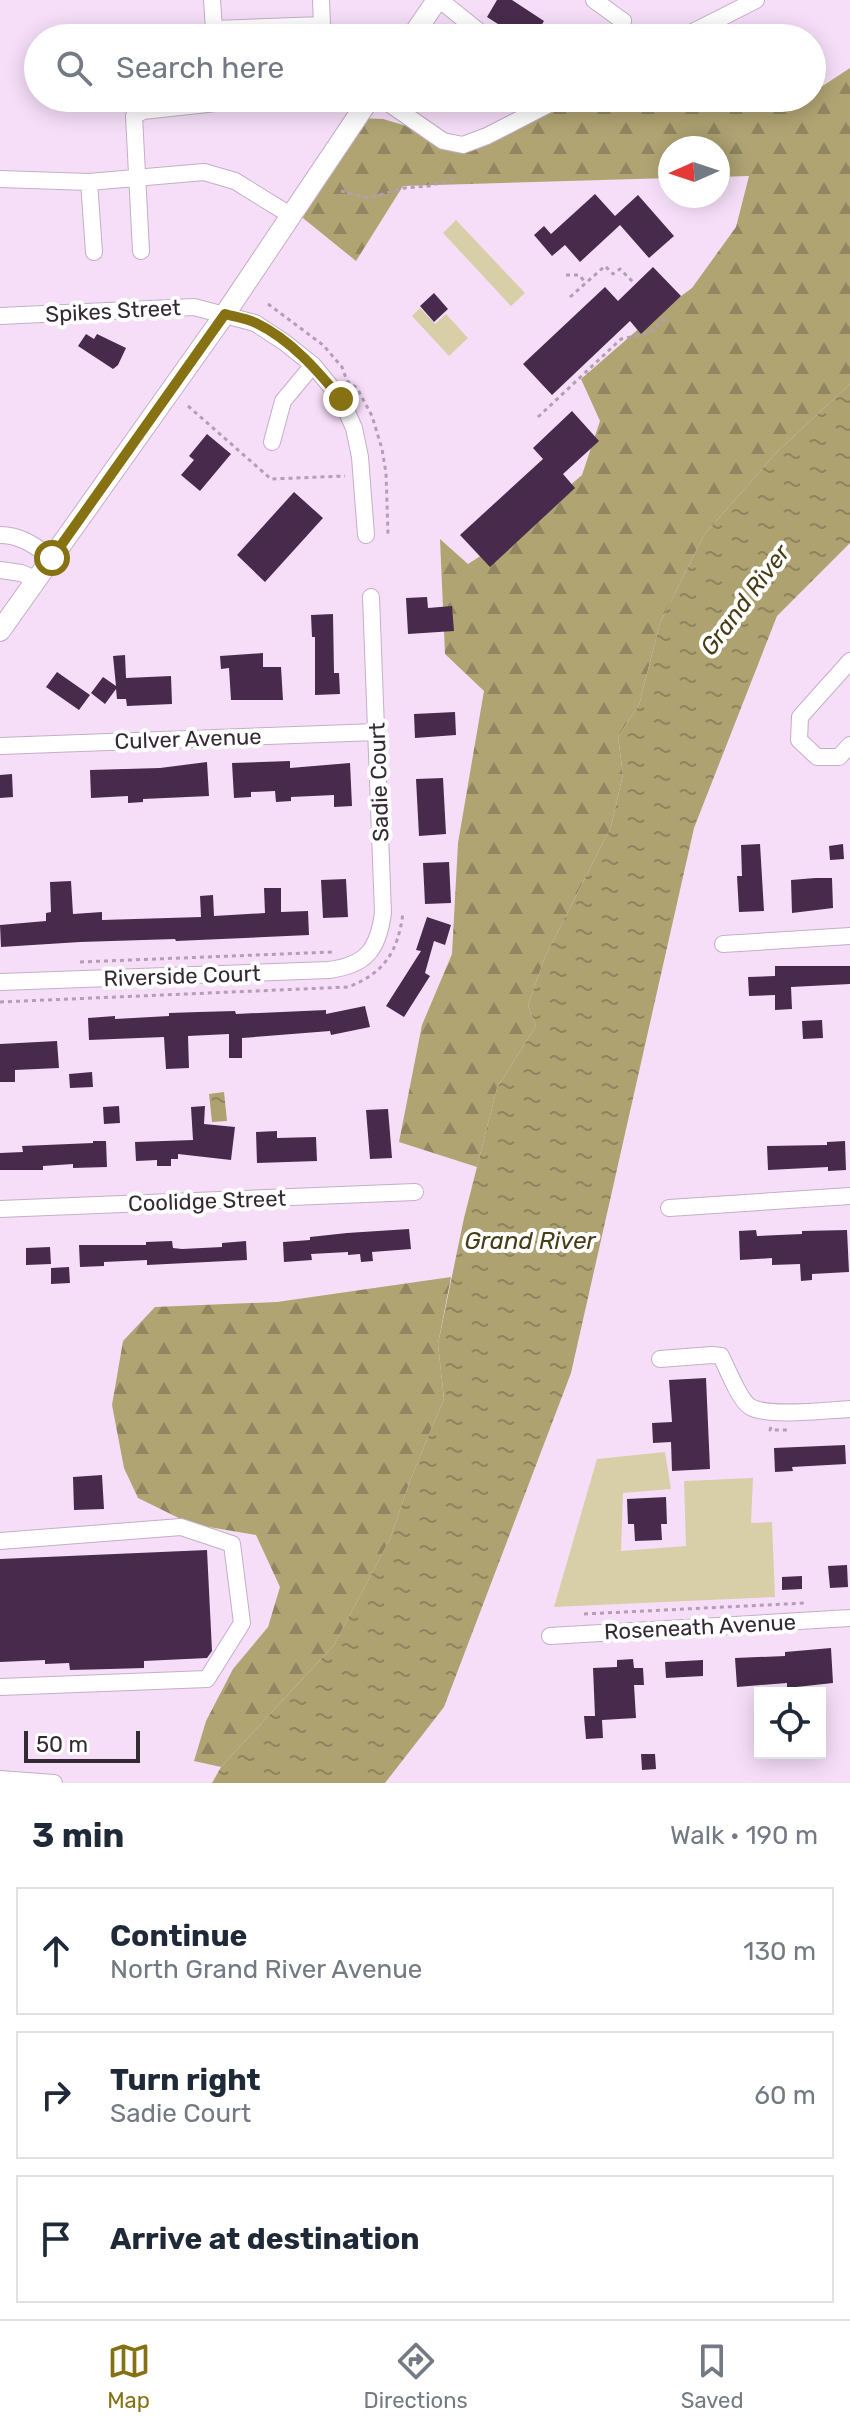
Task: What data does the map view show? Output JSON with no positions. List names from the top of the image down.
{
  "streets": {
    "street": [
      "Spikes Street",
      "Culver Avenue",
      "Sadie Court",
      "Riverside Court",
      "Coolidge Street",
      "Roseneath Avenue"
    ]
  },
  "crossings": [
    ["Culver Avenue", "Sadie Court"],
    ["Sadie Court", "Riverside Court"]
  ],
  "water": ["Grand River"],
  "scale_bar": "50 m",
  "north": "left",
  "page": {
    "search": "Search here",
    "scale": "50 m",
    "heading": ["3 min", "Walk · 190 m"],
    "list": [
      ["Continue", "North Grand River Avenue", "130 m"],
      ["Turn right", "Sadie Court", "60 m"],
      "Arrive at destination"
    ],
    "nav": ["Map", "Directions", "Saved"]
  }
}
